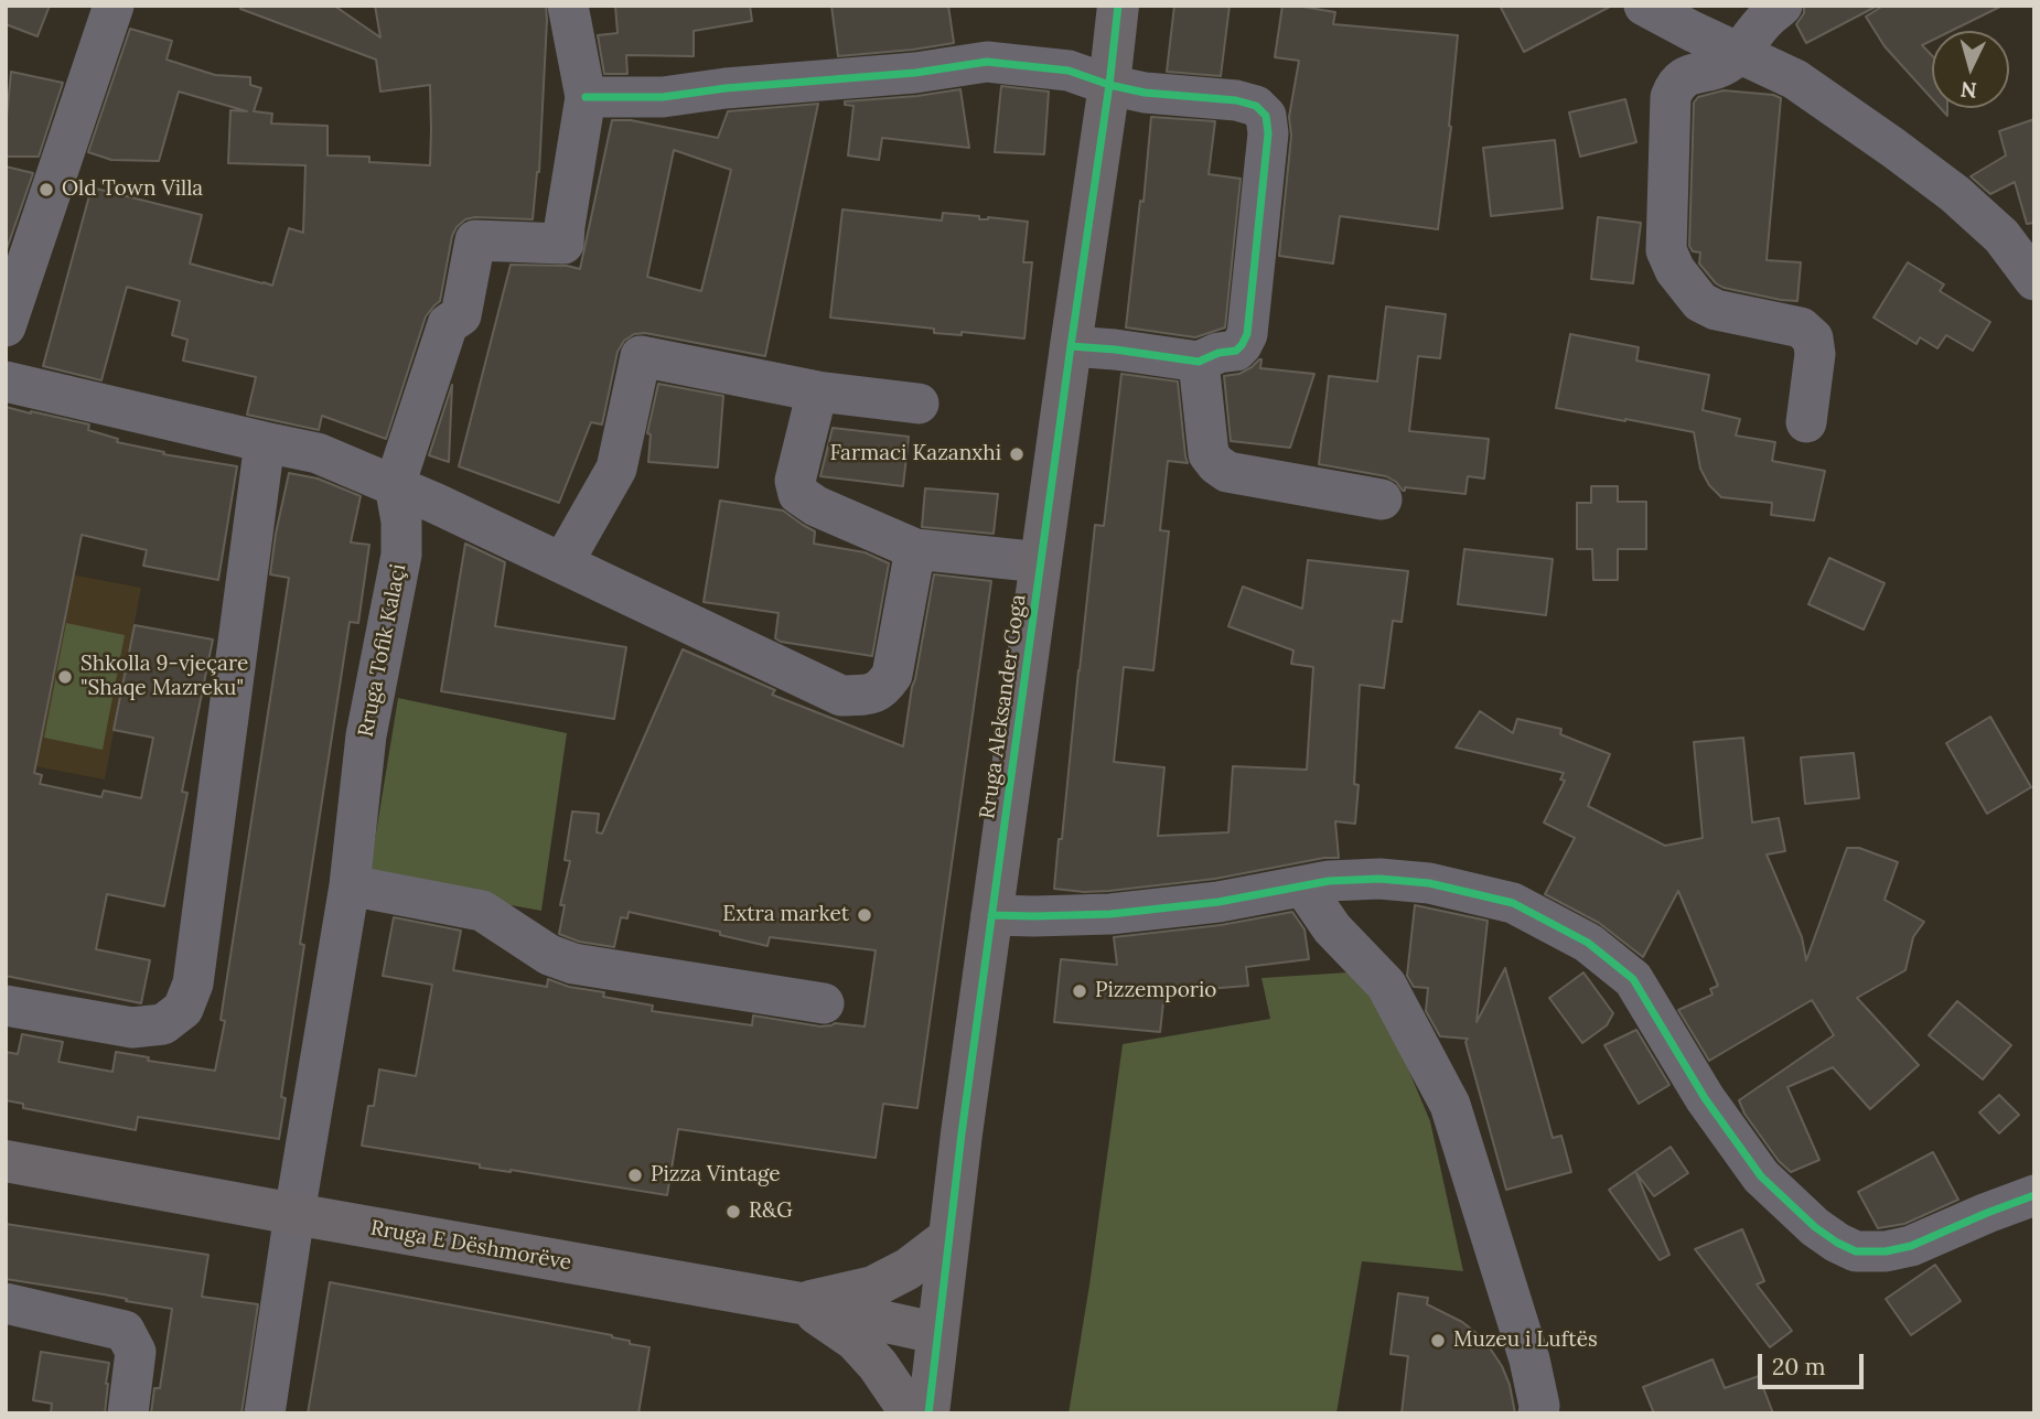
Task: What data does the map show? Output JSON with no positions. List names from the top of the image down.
{
  "streets": {
    "main road": ["Rruga Aleksander Goga", "Rruga E Dëshmorëve"],
    "street": ["Rruga Tofik Kalaçi"]
  },
  "crossings": [
    ["Rruga Tofik Kalaçi", "Rruga E Dëshmorëve"],
    ["Rruga Aleksander Goga", "Rruga E Dëshmorëve"]
  ],
  "places": [
    "Old Town Villa",
    "Farmaci Kazanxhi",
    "Shkolla 9-vjeçare \"Shaqe Mazreku\"",
    "Extra market",
    "Pizzemporio",
    "Pizza Vintage",
    "R&G",
    "Muzeu i Luftës"
  ],
  "scale_bar": "20 m",
  "north": "bottom"
}
